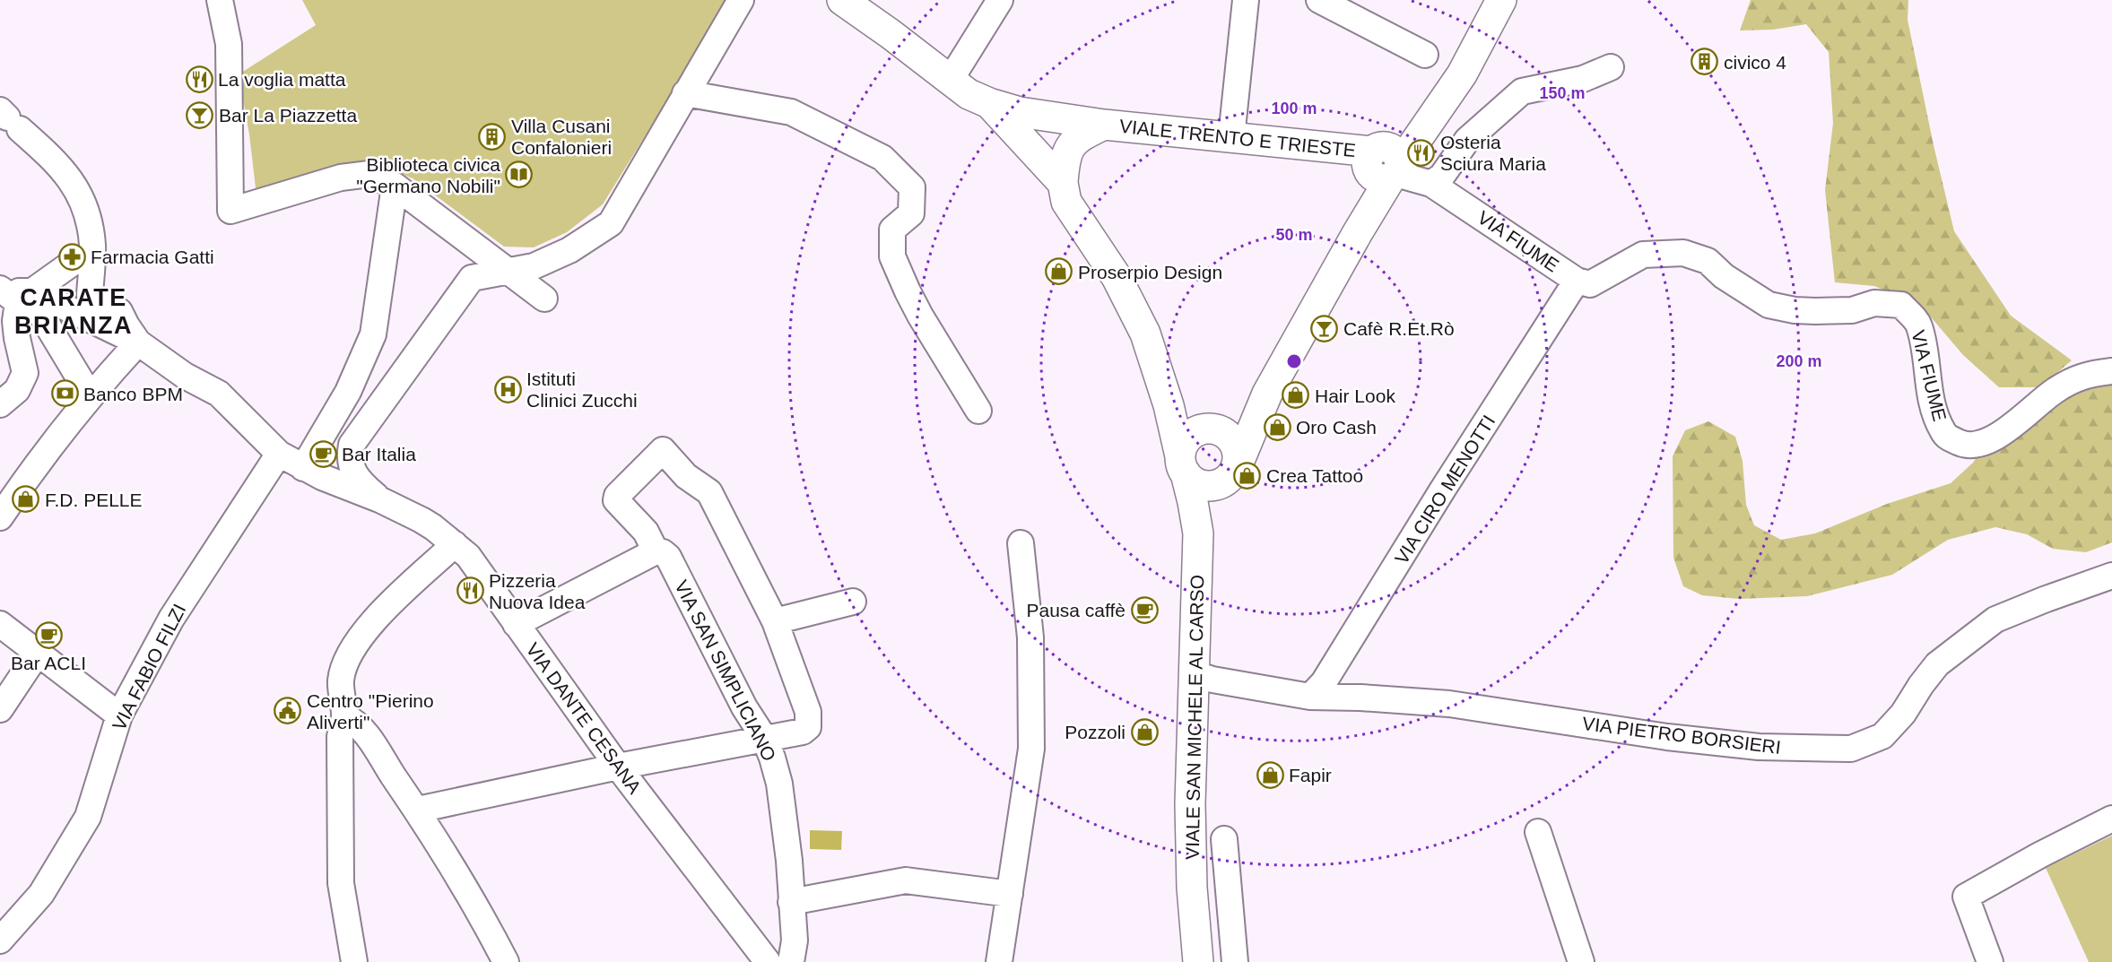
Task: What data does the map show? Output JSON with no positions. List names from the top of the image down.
{
  "streets": {
    "main road": ["VIALE TRENTO E TRIESTE", "VIALE SAN MICHELE AL CARSO"],
    "street": [
      "VIA FIUME",
      "VIA CIRO MENOTTI",
      "VIA FABIO FILZI",
      "VIA SAN SIMPLICIANO",
      "VIA DANTE CESANA",
      "VIA PIETRO BORSIERI"
    ]
  },
  "crossings": [
    ["VIALE TRENTO E TRIESTE", "VIA FIUME"],
    ["VIALE TRENTO E TRIESTE", "VIALE SAN MICHELE AL CARSO"],
    ["VIA FIUME", "VIA CIRO MENOTTI"],
    ["VIA CIRO MENOTTI", "VIA PIETRO BORSIERI"],
    ["VIA FABIO FILZI", "VIA DANTE CESANA"],
    ["VIALE SAN MICHELE AL CARSO", "VIA PIETRO BORSIERI"]
  ],
  "districts": ["CARATE BRIANZA"],
  "places": {
    "building": ["civico 4", "Villa Cusani Confalonieri"],
    "restaurant": ["La voglia matta", "Osteria Sciura Maria", "Pizzeria Nuova Idea"],
    "bar": ["Bar La Piazzetta", "Cafè R.Et.Rò"],
    "library": ["Biblioteca civica \"Germano Nobili\""],
    "pharmacy": ["Farmacia Gatti"],
    "shop": [
      "Proserpio Design",
      "Hair Look",
      "Oro Cash",
      "Crea Tattoo",
      "F.D. PELLE",
      "Pozzoli",
      "Fapir"
    ],
    "hospital": ["Istituti Clinici Zucchi"],
    "bank": ["Banco BPM"],
    "cafe": ["Bar Italia", "Pausa caffè", "Bar ACLI"],
    "public building": ["Centro \"Pierino Aliverti\""]
  },
  "rings": [
    "150 m",
    "100 m",
    "50 m",
    "200 m"
  ]
}
